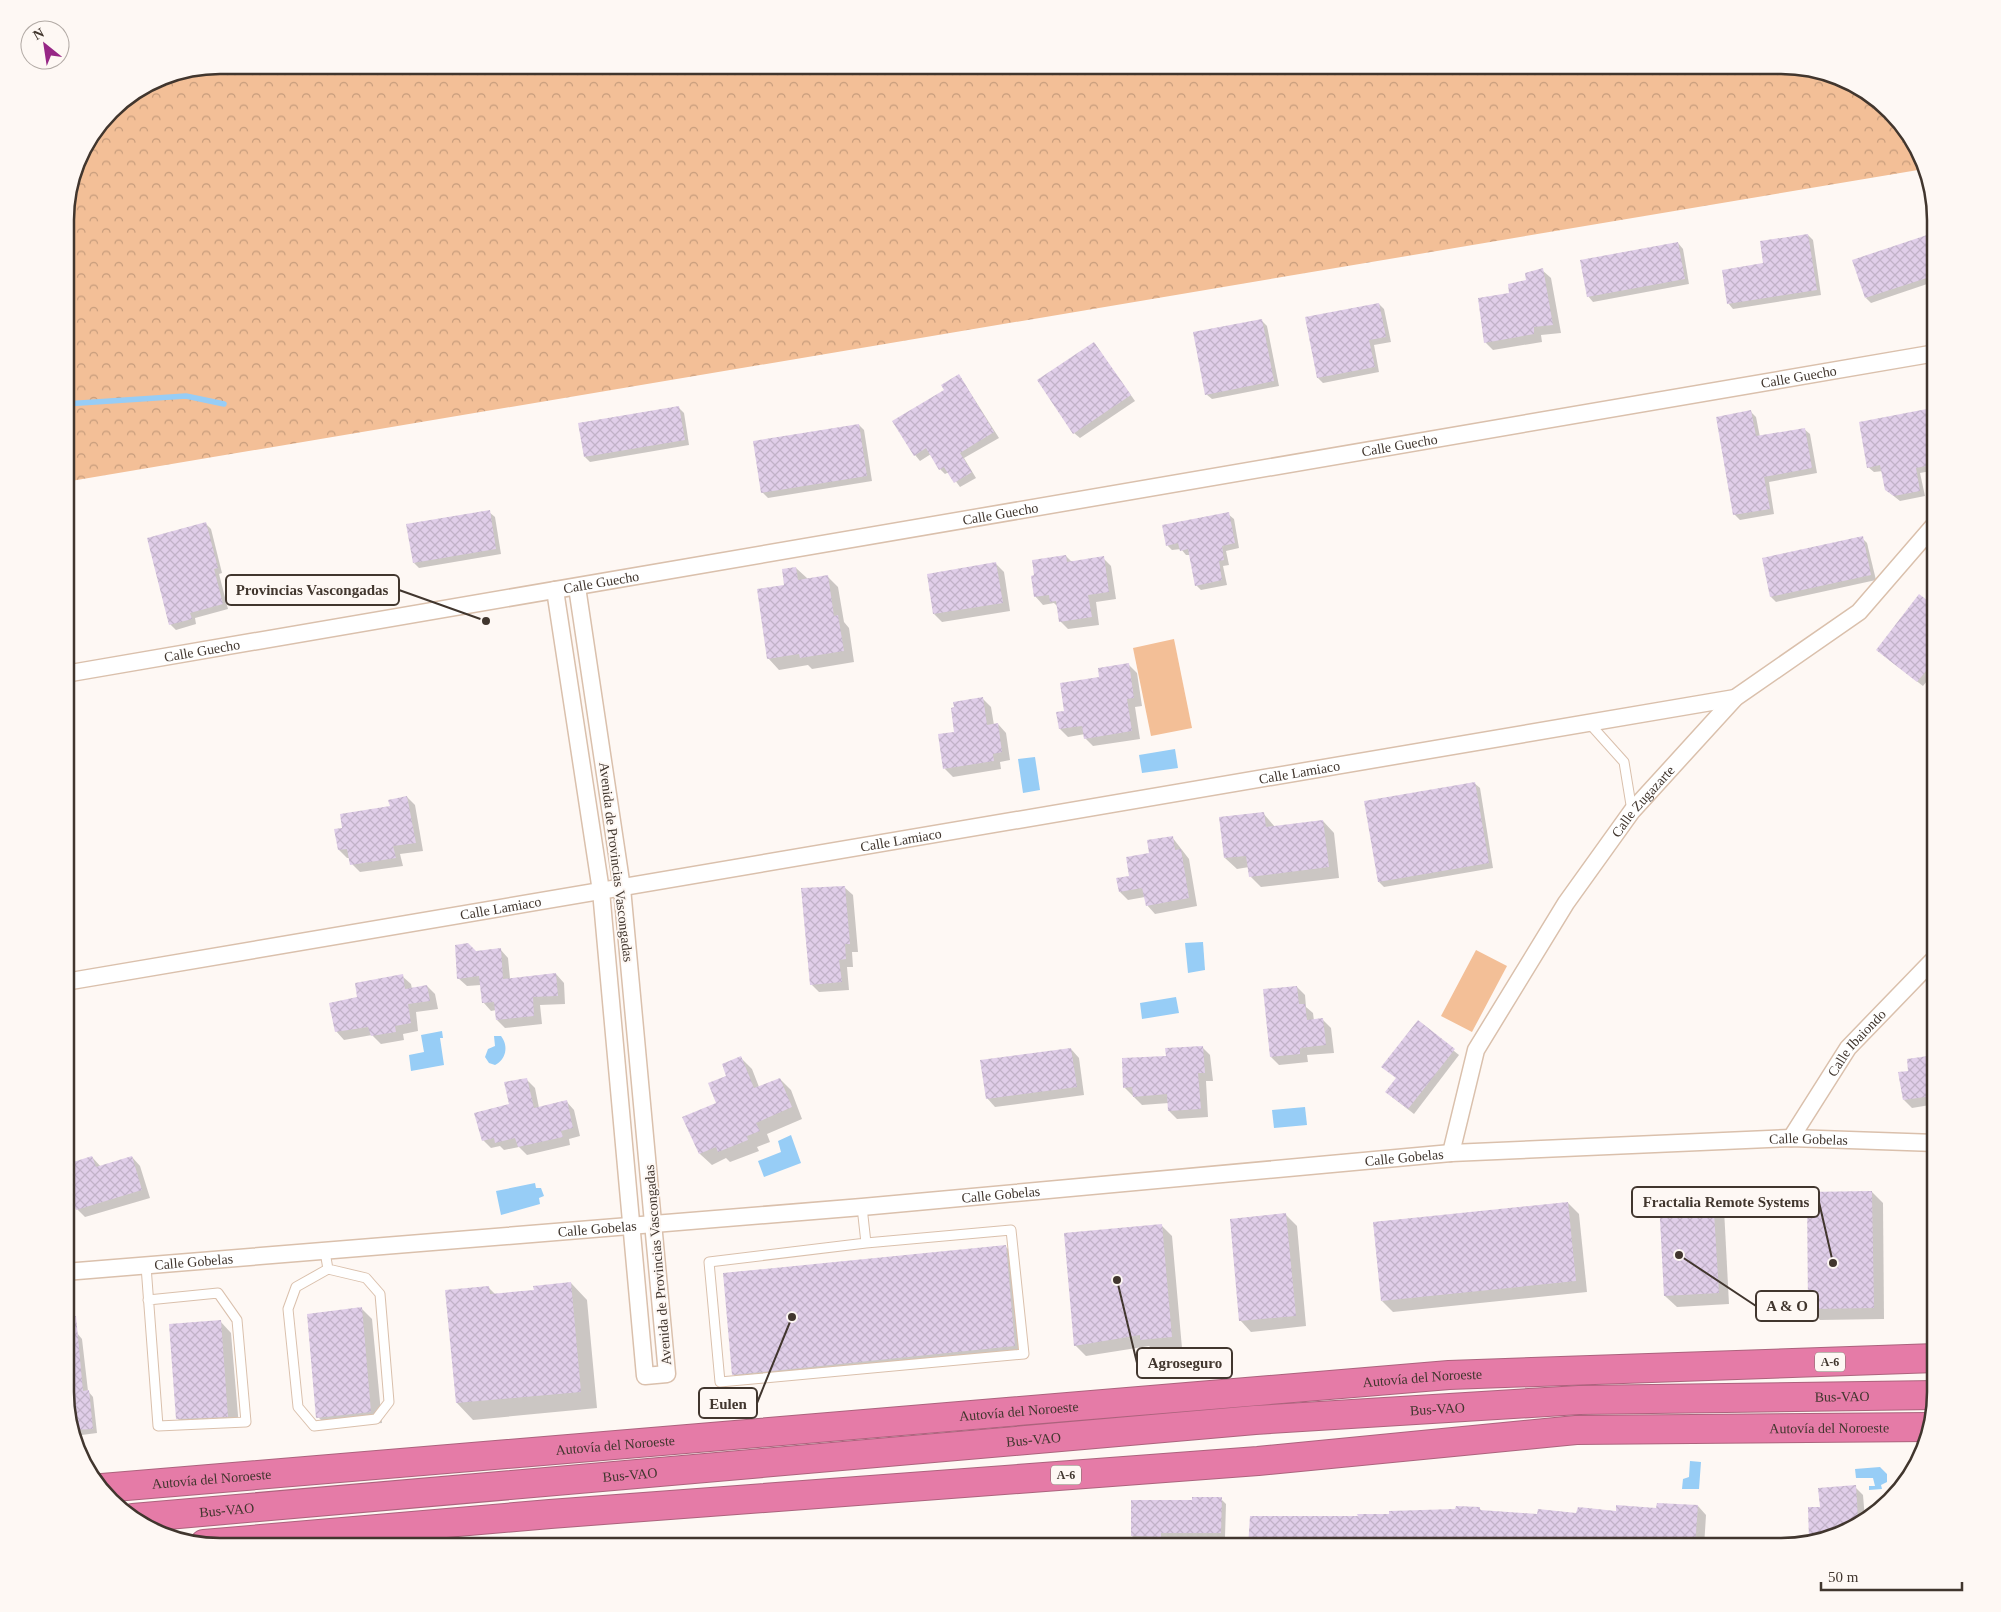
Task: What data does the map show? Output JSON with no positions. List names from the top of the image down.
{
  "streets": {
    "highway": ["A-6", "Autovía del Noroeste", "Bus-VAO"],
    "street": [
      "Calle Guecho",
      "Calle Lamiaco",
      "Calle Zugazarte",
      "Avenida de Provincias Vascongadas",
      "Calle Ibaiondo",
      "Calle Gobelas"
    ]
  },
  "crossings": [
    ["Calle Guecho", "Avenida de Provincias Vascongadas"],
    ["Calle Lamiaco", "Calle Zugazarte"],
    ["Calle Lamiaco", "Avenida de Provincias Vascongadas"],
    ["Calle Zugazarte", "Calle Gobelas"],
    ["Avenida de Provincias Vascongadas", "Calle Gobelas"],
    ["Calle Ibaiondo", "Calle Gobelas"]
  ],
  "places": [
    "Provincias Vascongadas",
    "A & O",
    "Fractalia Remote Systems",
    "Agroseguro",
    "Eulen"
  ],
  "scale_bar": "50 m",
  "north": "top left"
}
